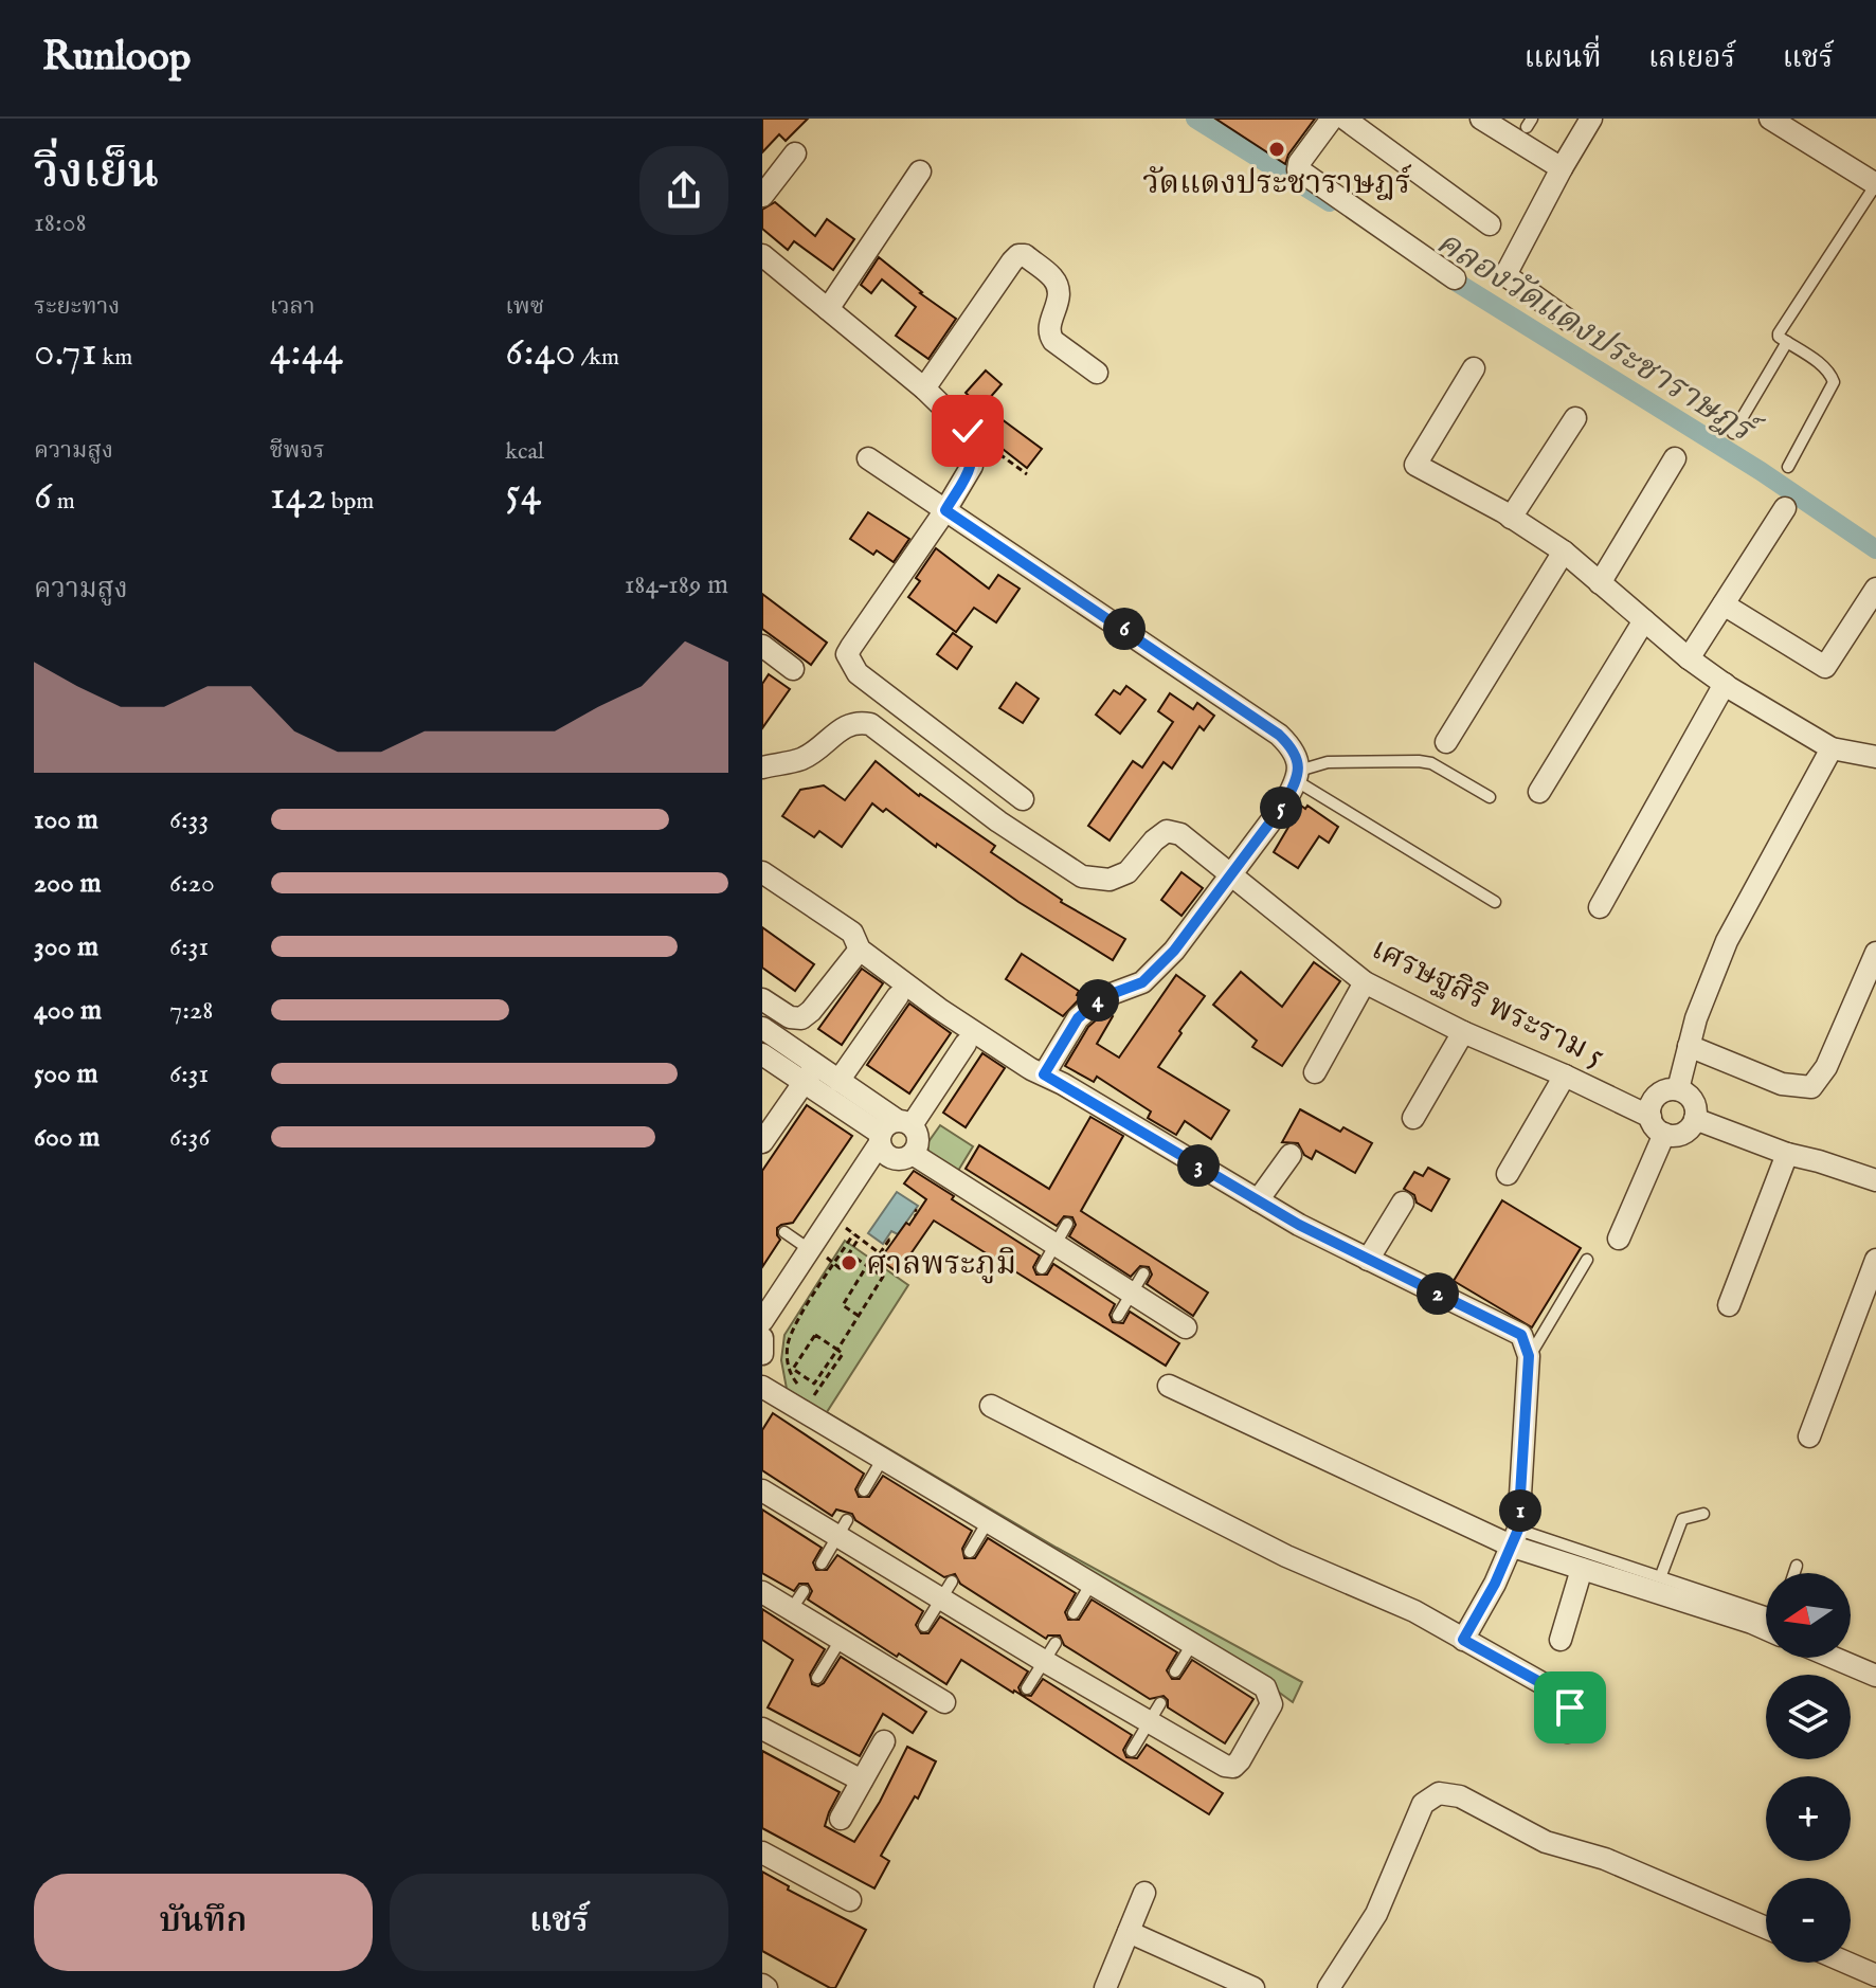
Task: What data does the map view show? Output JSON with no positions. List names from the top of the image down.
{
  "streets": {
    "street": ["เศรษฐสิริ พระราม 5"]
  },
  "water": ["คลองวัดแดงประชาราษฎร์"],
  "places": ["วัดแดงประชาราษฎร์", "ศาลพระภูมิ"],
  "north": "left",
  "page": {
    "header": "Runloop",
    "nav": ["แผนที่", "เลเยอร์", "แชร์"],
    "heading": ["วิ่งเย็น", "18:08"],
    "stats": [
      ["ระยะทาง", "0.71 km"],
      ["เวลา", "4:44"],
      ["เพซ", "6:40 /km"],
      ["ความสูง", "6 m"],
      ["ชีพจร", "142 bpm"],
      ["kcal", "54"]
    ],
    "chart": ["ความสูง", "184–189 m"],
    "pins": [
      "6",
      "5",
      "4",
      "3",
      "2",
      "1"
    ],
    "list": [
      {
        "name": "100 m",
        "note": "6:33"
      },
      {
        "name": "200 m",
        "note": "6:20"
      },
      {
        "name": "300 m",
        "note": "6:31"
      },
      {
        "name": "400 m",
        "note": "7:28"
      },
      {
        "name": "500 m",
        "note": "6:31"
      },
      {
        "name": "600 m",
        "note": "6:36"
      }
    ],
    "map_buttons": ["+", "−"],
    "buttons": ["บันทึก", "แชร์"]
  }
}
